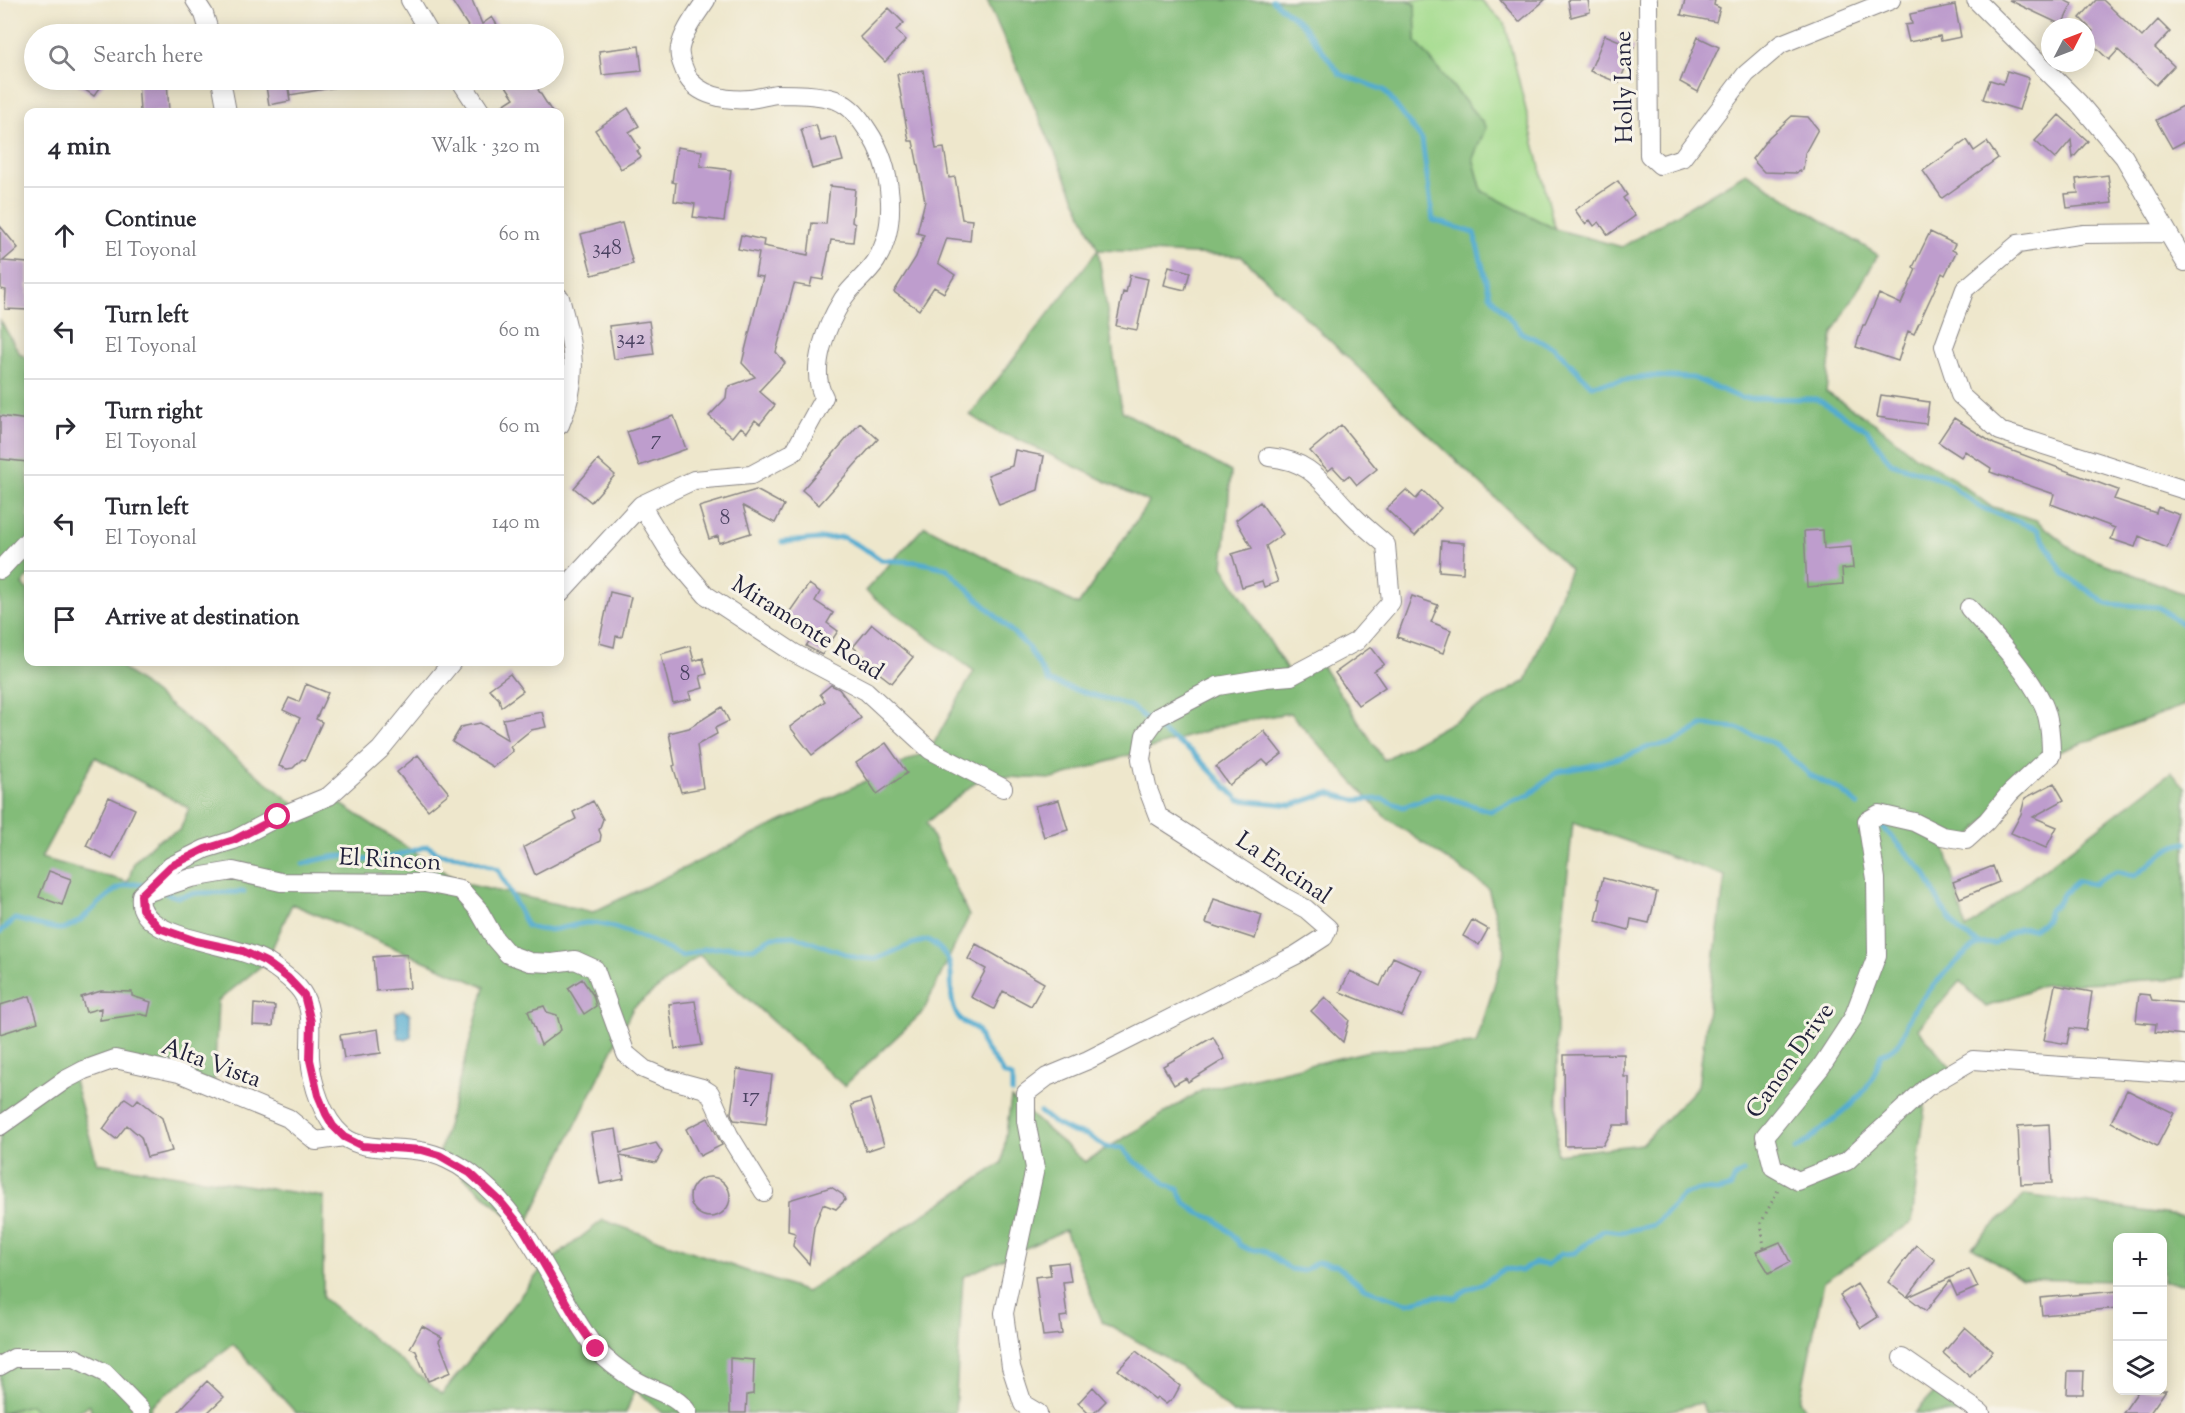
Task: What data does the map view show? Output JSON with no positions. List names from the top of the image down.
{
  "streets": {
    "street": [
      "Holly Lane",
      "Miramonte Road",
      "El Rincon",
      "La Encinal",
      "Canon Drive",
      "Alta Vista"
    ]
  },
  "house_numbers": [
    "348",
    "342",
    "7",
    "8",
    "8",
    "17"
  ],
  "north": "top right",
  "page": {
    "search": "Search here",
    "heading": ["4 min", "Walk · 320 m"],
    "list": [
      ["Continue", "El Toyonal", "60 m"],
      ["Turn left", "El Toyonal", "60 m"],
      ["Turn right", "El Toyonal", "60 m"],
      ["Turn left", "El Toyonal", "140 m"],
      "Arrive at destination"
    ],
    "map_buttons": ["+", "−"]
  }
}
